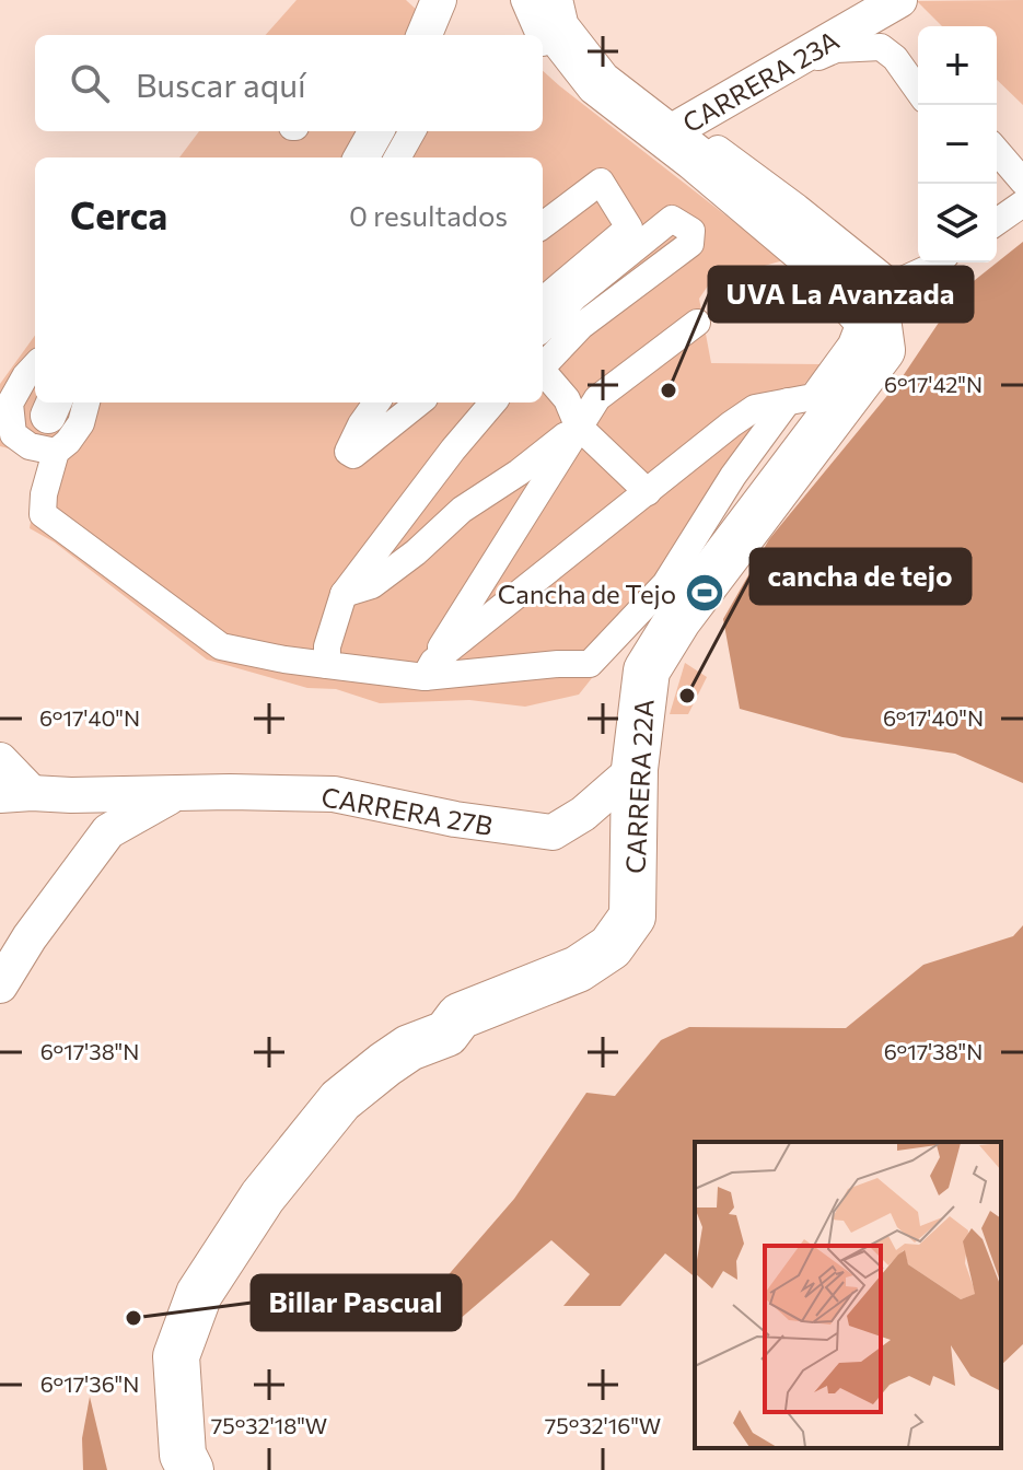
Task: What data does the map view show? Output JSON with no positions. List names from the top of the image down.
{
  "streets": {
    "street": ["CARRERA 23A", "CARRERA 22A", "CARRERA 27B"]
  },
  "crossings": [
    ["CARRERA 23A", "CARRERA 22A"],
    ["CARRERA 22A", "CARRERA 27B"]
  ],
  "places": {
    "other": ["UVA La Avanzada", "cancha de tejo", "Billar Pascual"],
    "sports": ["Cancha de Tejo"]
  },
  "page": {
    "map_buttons": ["+", "−"],
    "search": "Buscar aquí",
    "heading": ["Cerca", "0 resultados"]
  },
  "coordinates": [
    "6°17'42\"N",
    "6°17'40\"N",
    "6°17'38\"N",
    "6°17'36\"N",
    "75°32'18\"W",
    "75°32'16\"W"
  ]
}
